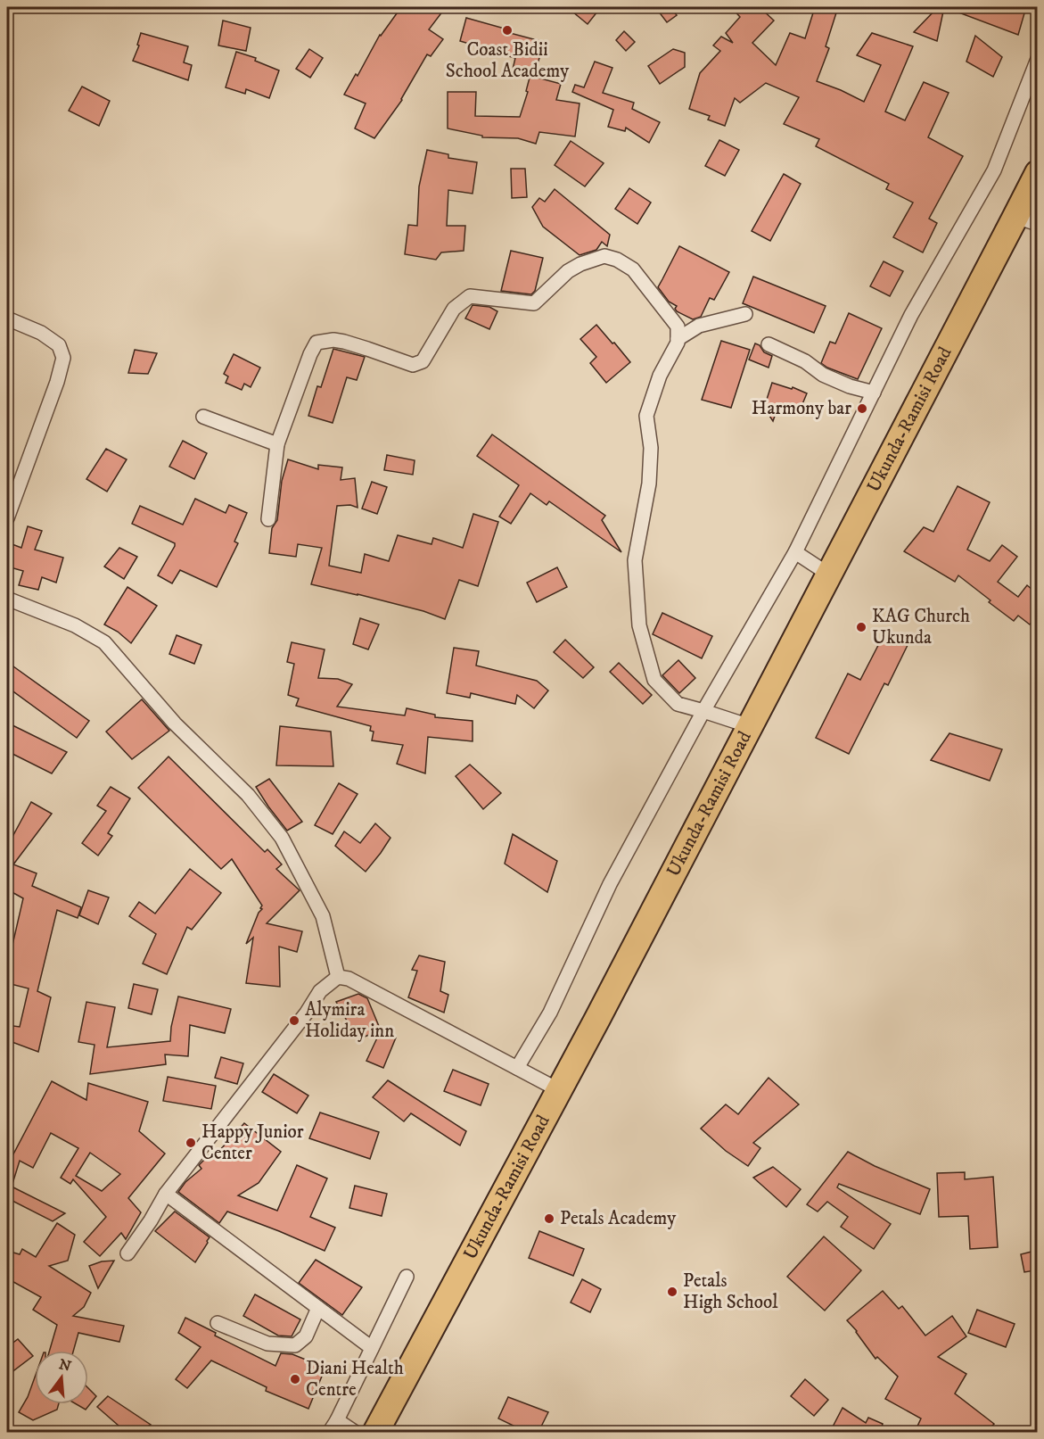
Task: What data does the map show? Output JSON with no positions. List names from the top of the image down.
{
  "streets": {
    "highway": ["Ukunda-Ramisi Road"]
  },
  "places": [
    "Coast Bidii School Academy",
    "Harmony bar",
    "KAG Church Ukunda",
    "Alymira Holiday inn",
    "Happy Junior Center",
    "Petals Academy",
    "Petals High School",
    "Diani Health Centre"
  ],
  "north": "top"
}
